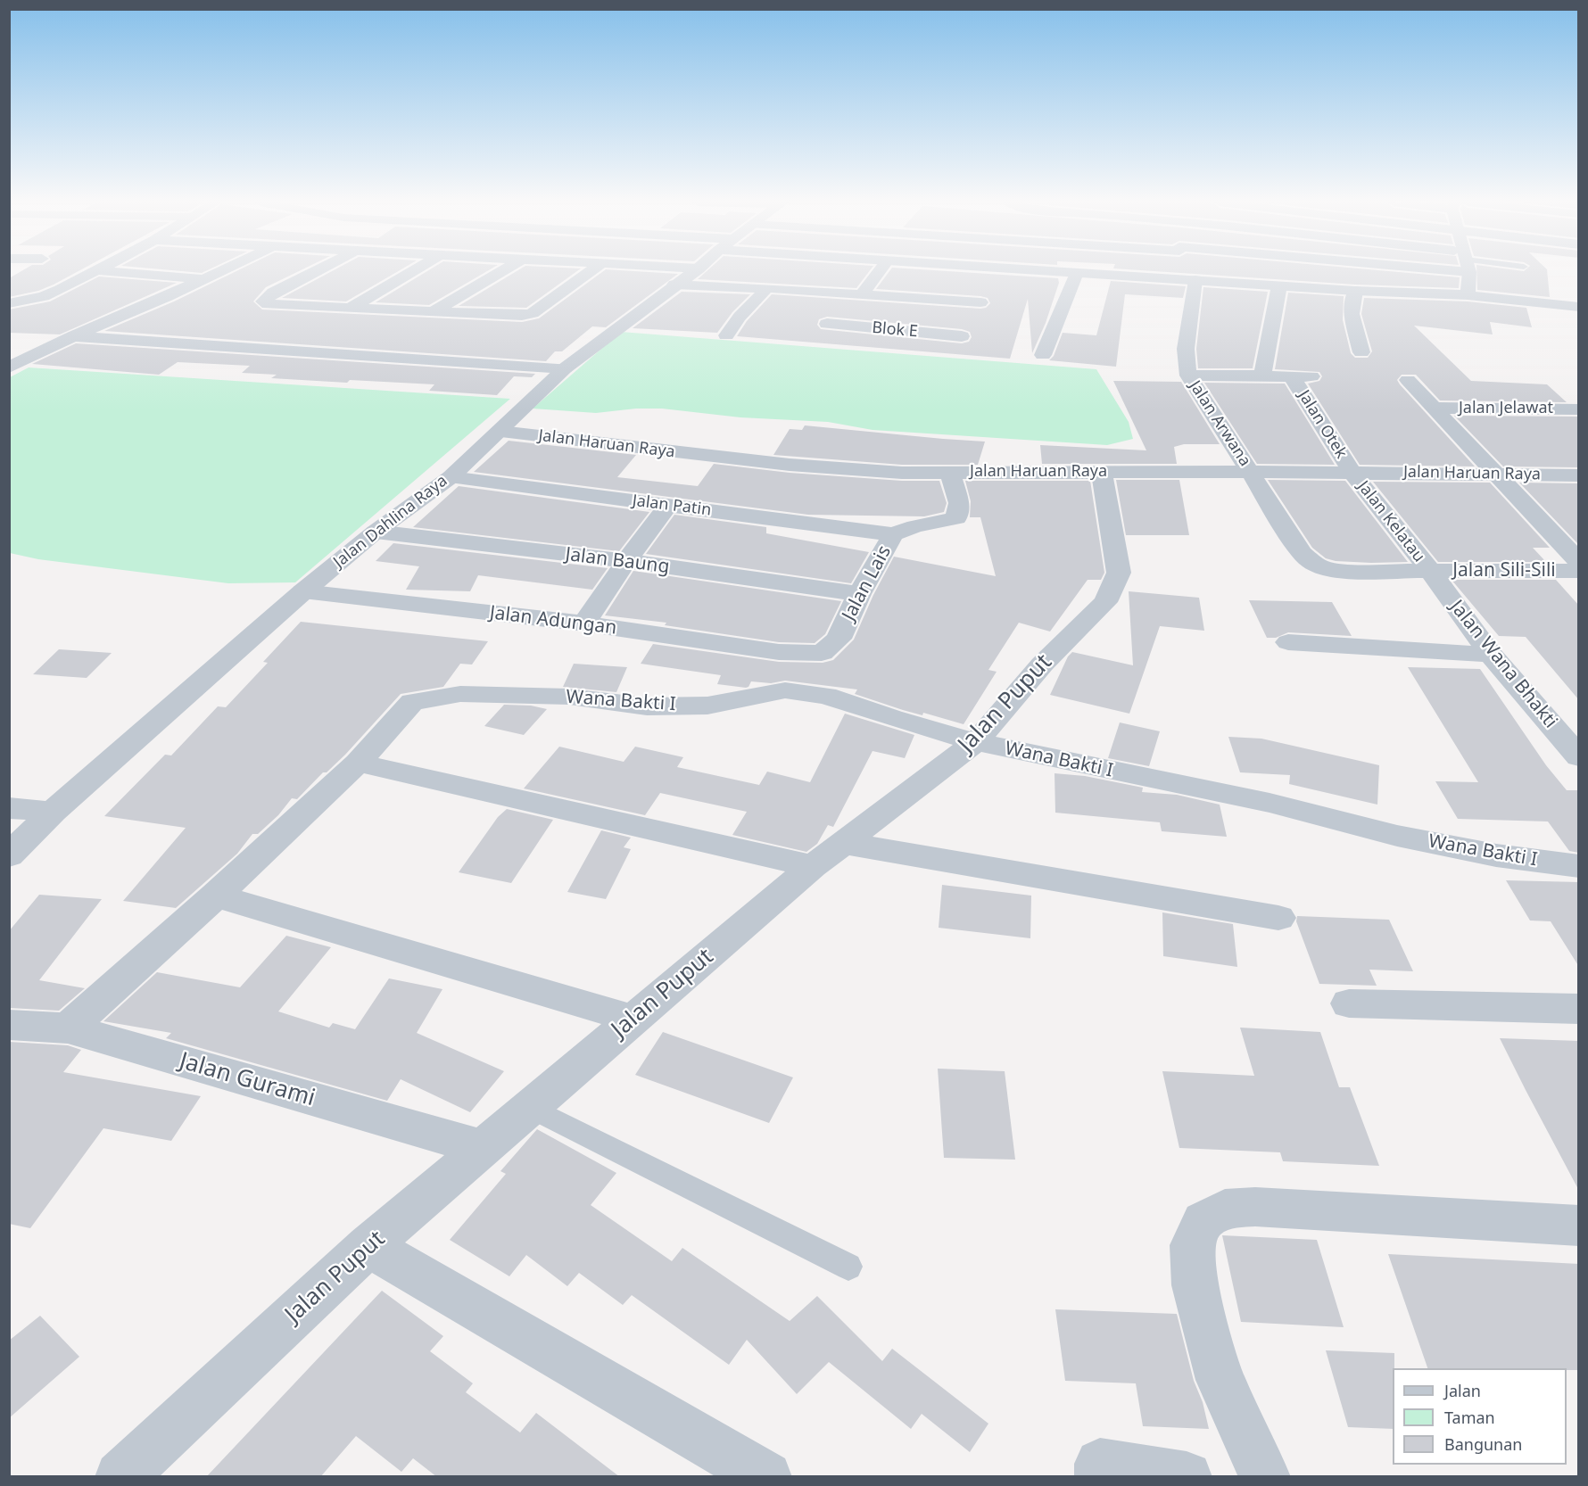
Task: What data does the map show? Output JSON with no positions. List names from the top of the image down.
{
  "streets": {
    "street": [
      "Blok E",
      "Jalan Jelawat",
      "Jalan Arwana",
      "Jalan Otek",
      "Jalan Haruan Raya",
      "Jalan Patin",
      "Jalan Dahlina Raya",
      "Jalan Kelatau",
      "Jalan Baung",
      "Jalan Sili-Sili",
      "Jalan Lais",
      "Jalan Adungan",
      "Jalan Wana Bhakti",
      "Wana Bakti I",
      "Jalan Puput",
      "Jalan Gurami"
    ]
  },
  "crossings": [
    ["Jalan Jelawat", "Jalan Sili-Sili"],
    ["Jalan Arwana", "Jalan Haruan Raya"],
    ["Jalan Arwana", "Jalan Kelatau"],
    ["Jalan Arwana", "Jalan Sili-Sili"],
    ["Jalan Arwana", "Jalan Wana Bhakti"],
    ["Jalan Otek", "Jalan Haruan Raya"],
    ["Jalan Otek", "Jalan Kelatau"],
    ["Jalan Haruan Raya", "Jalan Dahlina Raya"],
    ["Jalan Haruan Raya", "Jalan Kelatau"],
    ["Jalan Haruan Raya", "Jalan Sili-Sili"],
    ["Jalan Haruan Raya", "Jalan Lais"],
    ["Jalan Haruan Raya", "Jalan Puput"],
    ["Jalan Patin", "Jalan Dahlina Raya"],
    ["Jalan Patin", "Jalan Lais"],
    ["Jalan Dahlina Raya", "Jalan Baung"],
    ["Jalan Dahlina Raya", "Jalan Adungan"],
    ["Jalan Kelatau", "Jalan Sili-Sili"],
    ["Jalan Kelatau", "Jalan Wana Bhakti"],
    ["Jalan Baung", "Jalan Lais"],
    ["Jalan Sili-Sili", "Jalan Wana Bhakti"],
    ["Jalan Lais", "Jalan Adungan"],
    ["Wana Bakti I", "Jalan Puput"],
    ["Jalan Puput", "Jalan Gurami"]
  ],
  "legend": ["Jalan", "Taman", "Bangunan"]
}
